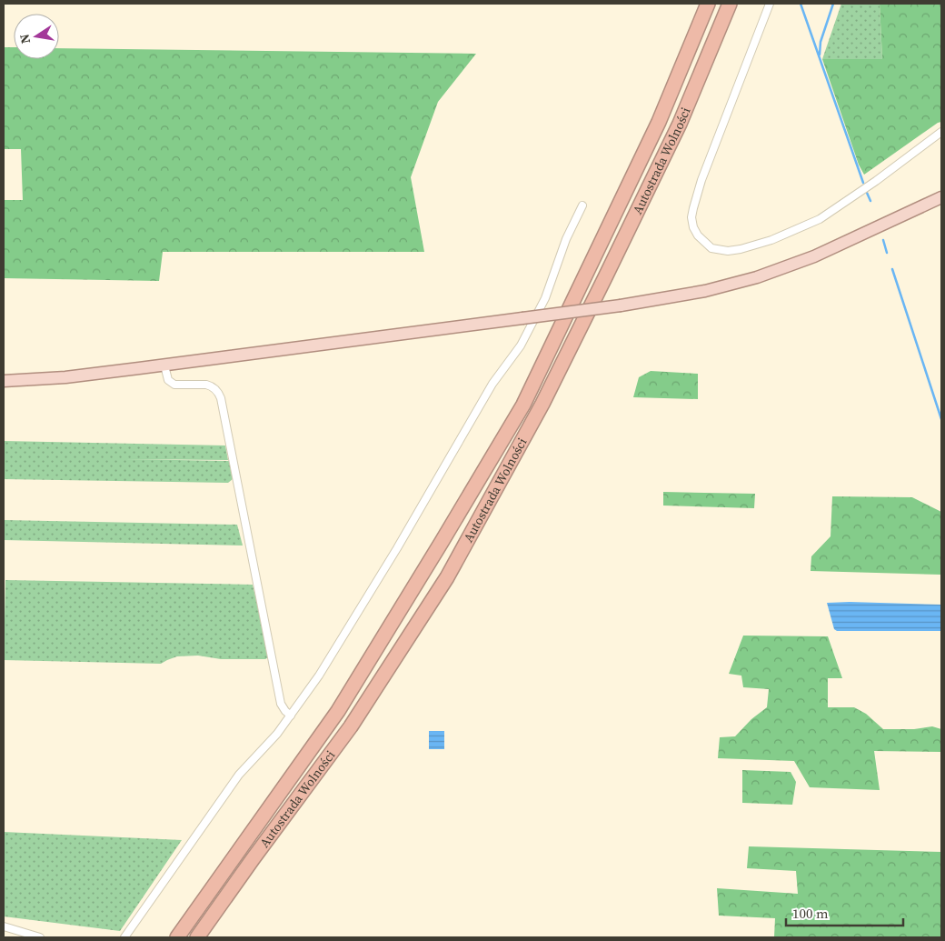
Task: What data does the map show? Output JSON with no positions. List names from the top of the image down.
{
  "streets": {
    "highway": ["Autostrada Wolności"]
  },
  "scale_bar": "100 m",
  "north": "left"
}
